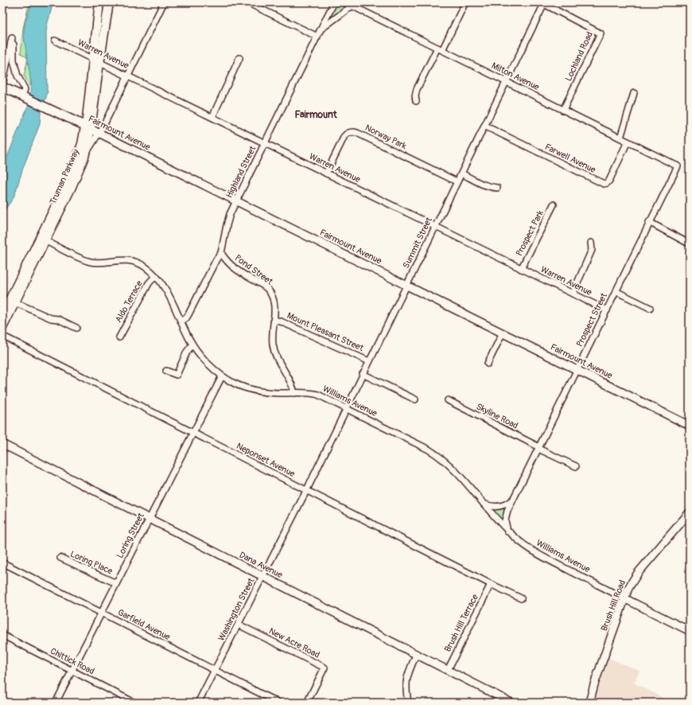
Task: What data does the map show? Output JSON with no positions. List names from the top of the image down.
{
  "streets": {
    "main road": ["Fairmount Avenue", "Truman Parkway"],
    "street": [
      "Warren Avenue",
      "Lochland Road",
      "Milton Avenue",
      "Norway Park",
      "Farwell Avenue",
      "Highland Street",
      "Prospect Park",
      "Summit Street",
      "Pond Street",
      "Aldo Terrace",
      "Prospect Street",
      "Mount Pleasant Street",
      "Williams Avenue",
      "Skyline Road",
      "Neponset Avenue",
      "Loring Street",
      "Loring Place",
      "Dana Avenue",
      "Brush Hill Road",
      "Washington Street",
      "Brush Hill Terrace",
      "Garfield Avenue",
      "New Acre Road",
      "Chittick Road"
    ]
  },
  "crossings": [
    ["Warren Avenue", "Norway Park"],
    ["Warren Avenue", "Highland Street"],
    ["Warren Avenue", "Truman Parkway"],
    ["Warren Avenue", "Prospect Park"],
    ["Warren Avenue", "Summit Street"],
    ["Warren Avenue", "Prospect Street"],
    ["Lochland Road", "Milton Avenue"],
    ["Lochland Road", "Summit Street"],
    ["Milton Avenue", "Farwell Avenue"],
    ["Milton Avenue", "Highland Street"],
    ["Milton Avenue", "Summit Street"],
    ["Milton Avenue", "Prospect Street"],
    ["Fairmount Avenue", "Highland Street"],
    ["Fairmount Avenue", "Truman Parkway"],
    ["Fairmount Avenue", "Summit Street"],
    ["Fairmount Avenue", "Prospect Street"],
    ["Norway Park", "Summit Street"],
    ["Farwell Avenue", "Summit Street"],
    ["Highland Street", "Pond Street"],
    ["Highland Street", "Williams Avenue"],
    ["Truman Parkway", "Williams Avenue"],
    ["Summit Street", "Mount Pleasant Street"],
    ["Summit Street", "Williams Avenue"],
    ["Summit Street", "Neponset Avenue"],
    ["Summit Street", "Washington Street"],
    ["Pond Street", "Mount Pleasant Street"],
    ["Pond Street", "Williams Avenue"],
    ["Aldo Terrace", "Williams Avenue"],
    ["Prospect Street", "Williams Avenue"],
    ["Prospect Street", "Skyline Road"],
    ["Williams Avenue", "Loring Street"],
    ["Williams Avenue", "Brush Hill Road"],
    ["Neponset Avenue", "Loring Street"],
    ["Neponset Avenue", "Washington Street"],
    ["Neponset Avenue", "Brush Hill Terrace"],
    ["Loring Street", "Loring Place"],
    ["Loring Street", "Dana Avenue"],
    ["Loring Street", "Garfield Avenue"],
    ["Loring Street", "Chittick Road"],
    ["Dana Avenue", "Washington Street"],
    ["Dana Avenue", "Brush Hill Terrace"],
    ["Washington Street", "Garfield Avenue"],
    ["Washington Street", "New Acre Road"]
  ],
  "districts": ["Fairmount"]
}
